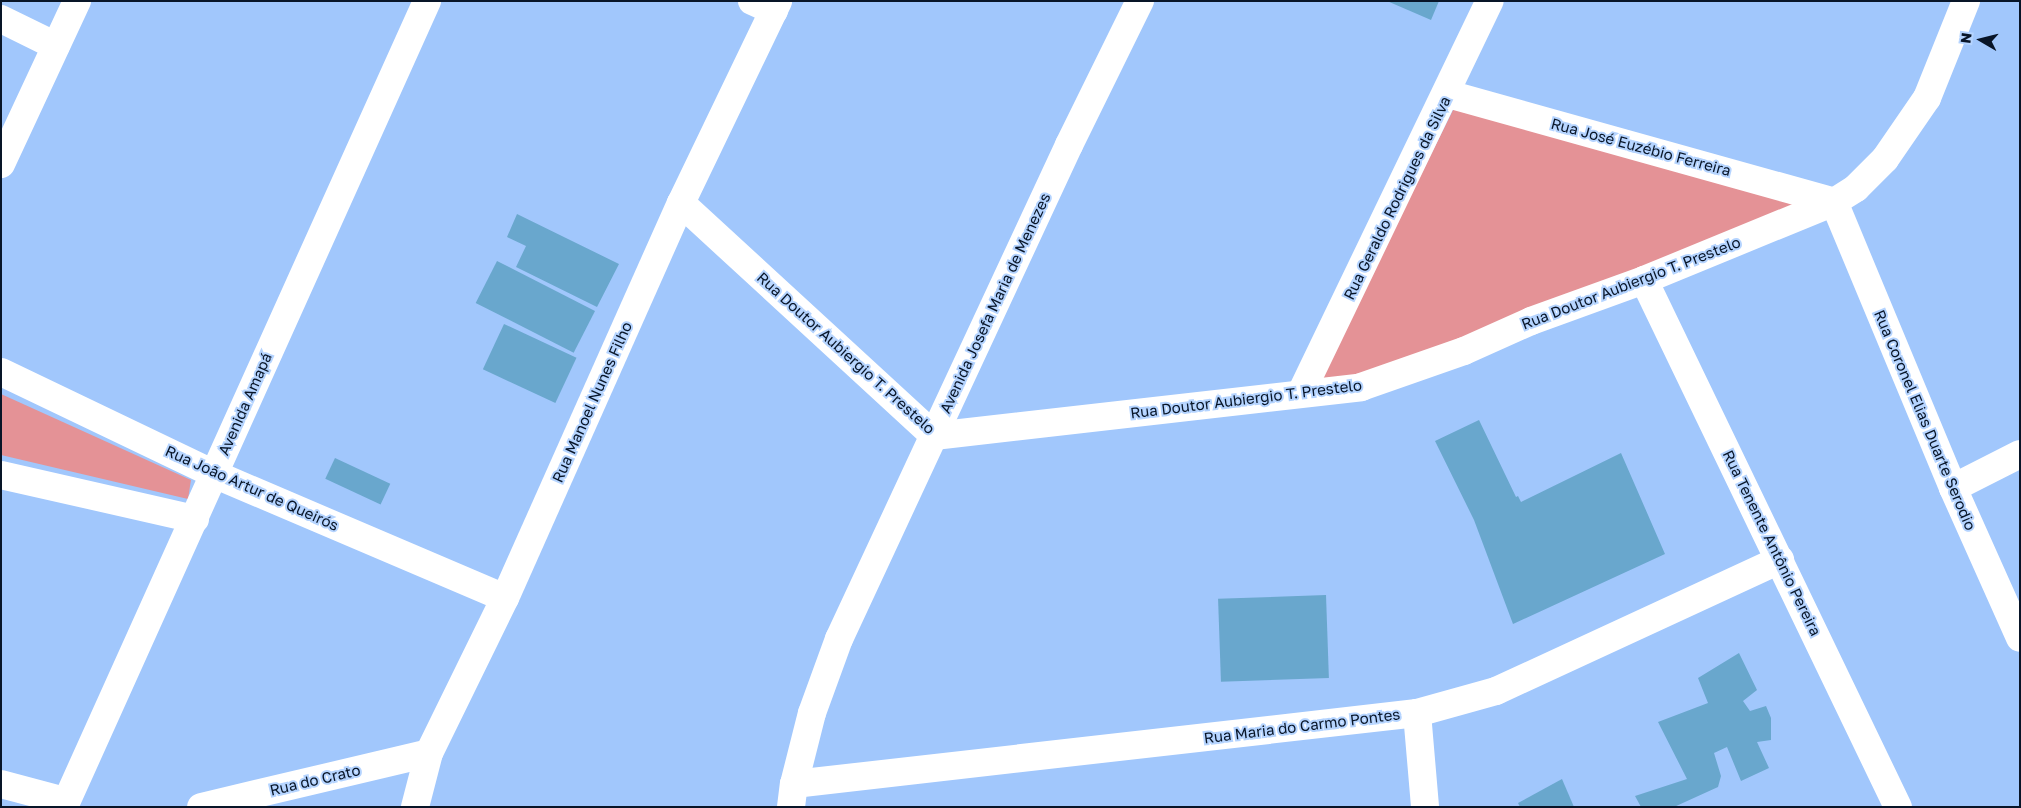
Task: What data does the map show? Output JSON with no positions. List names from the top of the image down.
{
  "streets": {
    "street": [
      "Rua José Euzébio Ferreira",
      "Rua Geraldo Rodrigues da Silva",
      "Rua Doutor Aubiergio T. Prestelo",
      "Avenida Josefa Maria de Menezes",
      "Rua Manoel Nunes Filho",
      "Avenida Amapá",
      "Rua Coronel Elias Duarte Serodio",
      "Rua João Artur de Queirós",
      "Rua Tenente Antônio Pereira",
      "Rua Maria do Carmo Pontes",
      "Rua do Crato"
    ]
  },
  "crossings": [
    ["Rua José Euzébio Ferreira", "Rua Geraldo Rodrigues da Silva"],
    ["Rua José Euzébio Ferreira", "Rua Doutor Aubiergio T. Prestelo"],
    ["Rua José Euzébio Ferreira", "Rua Coronel Elias Duarte Serodio"],
    ["Rua Geraldo Rodrigues da Silva", "Rua Doutor Aubiergio T. Prestelo"],
    ["Rua Doutor Aubiergio T. Prestelo", "Avenida Josefa Maria de Menezes"],
    ["Rua Doutor Aubiergio T. Prestelo", "Rua Manoel Nunes Filho"],
    ["Rua Doutor Aubiergio T. Prestelo", "Rua Coronel Elias Duarte Serodio"],
    ["Rua Doutor Aubiergio T. Prestelo", "Rua Tenente Antônio Pereira"],
    ["Avenida Josefa Maria de Menezes", "Rua Maria do Carmo Pontes"],
    ["Rua Manoel Nunes Filho", "Rua João Artur de Queirós"],
    ["Rua Manoel Nunes Filho", "Rua do Crato"],
    ["Avenida Amapá", "Rua João Artur de Queirós"],
    ["Rua Tenente Antônio Pereira", "Rua Maria do Carmo Pontes"]
  ],
  "north": "left"
}
